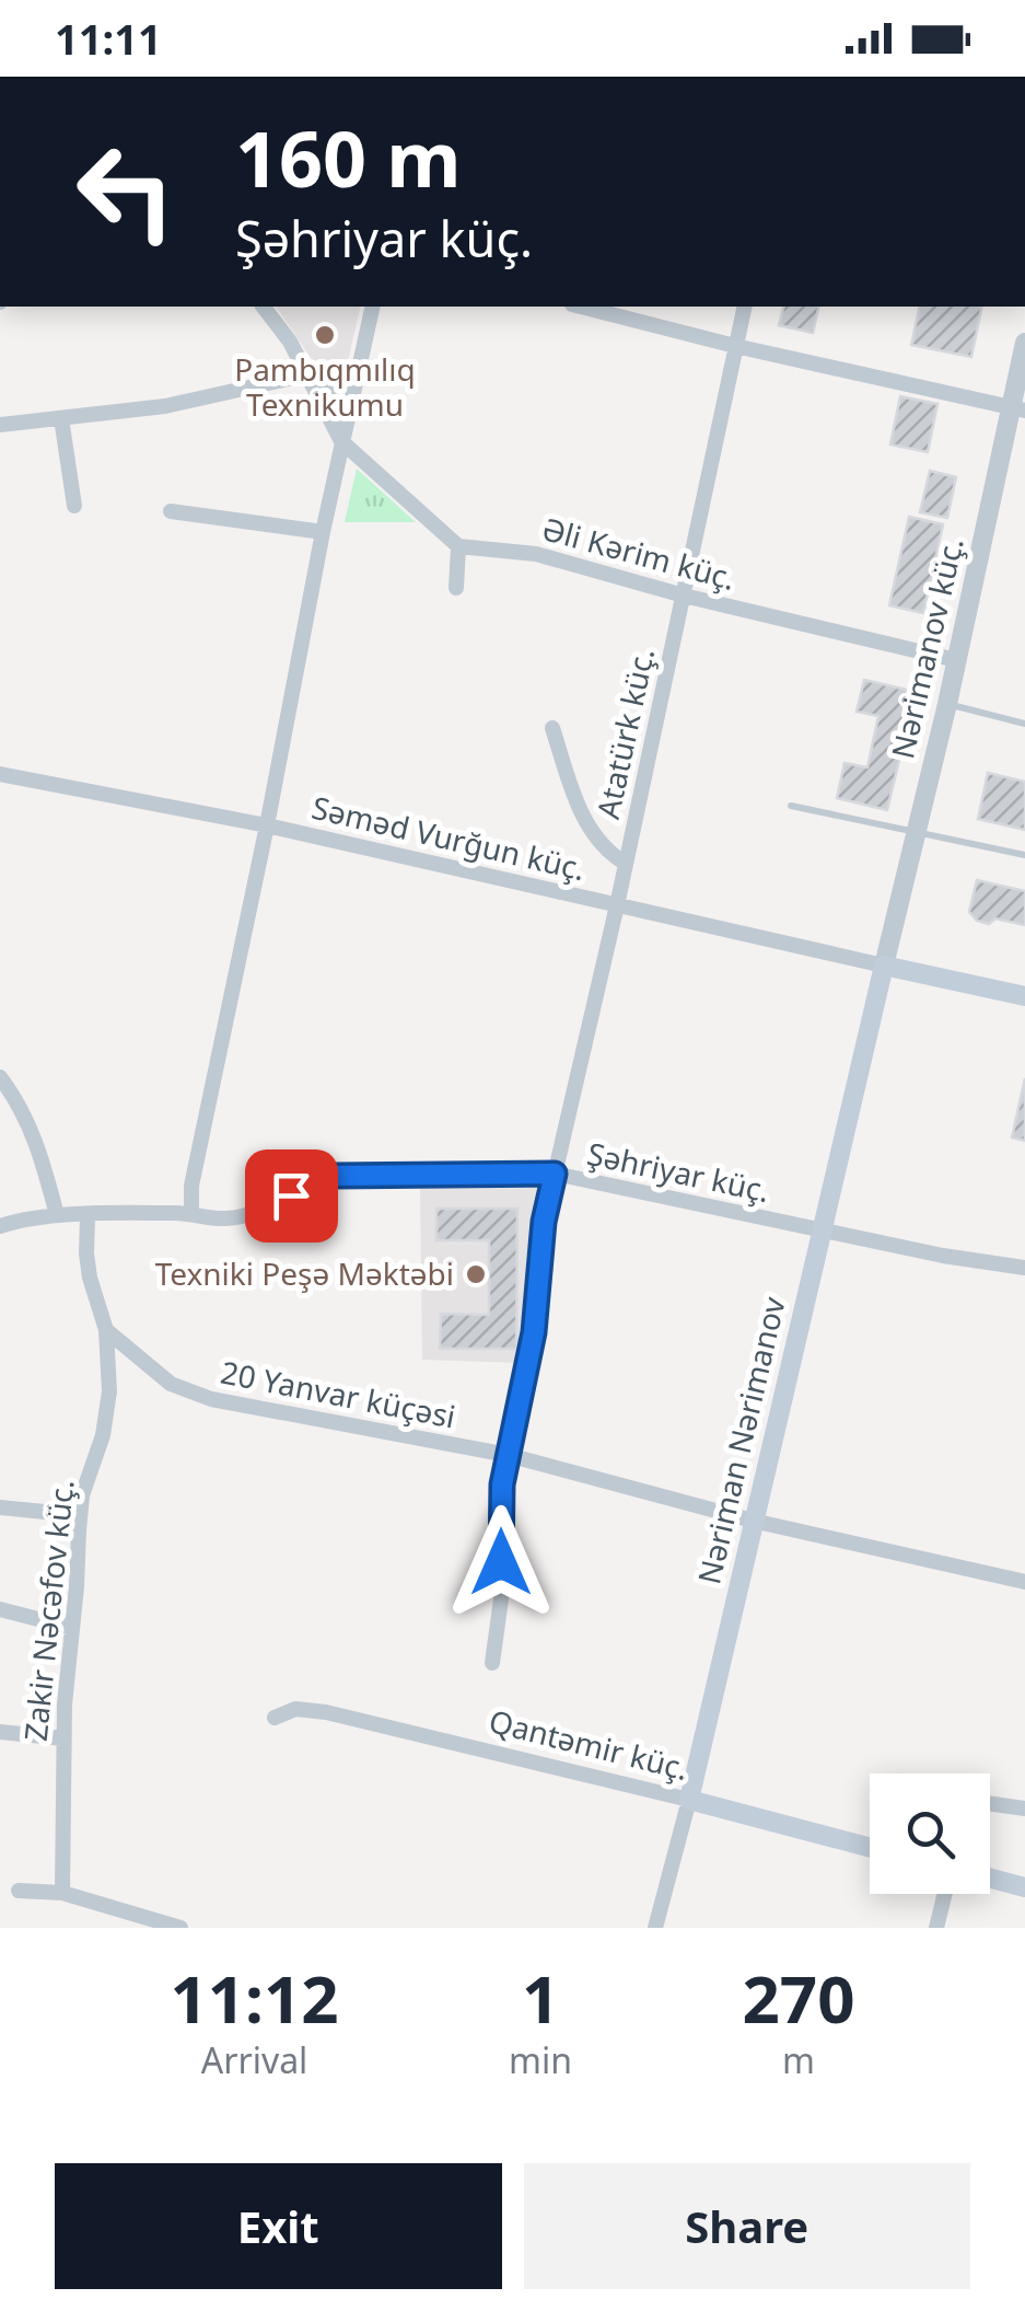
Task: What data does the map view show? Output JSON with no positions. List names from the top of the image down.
{
  "streets": {
    "main road": ["Nəriman Nərimanov", "Qantəmir küç."],
    "street": [
      "Əli Kərim küç.",
      "Nərimanov küç.",
      "Atatürk küç.",
      "Səməd Vurğun küç.",
      "Şəhriyar küç.",
      "20 Yanvar küçəsi",
      "Zakir Nəcəfov küç."
    ]
  },
  "crossings": [
    ["Əli Kərim küç.", "Nərimanov küç."],
    ["Əli Kərim küç.", "Atatürk küç."],
    ["Nərimanov küç.", "Səməd Vurğun küç."],
    ["Nərimanov küç.", "Nəriman Nərimanov"],
    ["Atatürk küç.", "Səməd Vurğun küç."],
    ["Atatürk küç.", "Şəhriyar küç."],
    ["Atatürk küç.", "20 Yanvar küçəsi"],
    ["Səməd Vurğun küç.", "Nəriman Nərimanov"],
    ["Şəhriyar küç.", "Nəriman Nərimanov"],
    ["Şəhriyar küç.", "Zakir Nəcəfov küç."],
    ["20 Yanvar küçəsi", "Nəriman Nərimanov"],
    ["20 Yanvar küçəsi", "Zakir Nəcəfov küç."],
    ["Nəriman Nərimanov", "Qantəmir küç."]
  ],
  "places": ["Pambıqmılıq Texnikumu", "Texniki Peşə Məktəbi"],
  "page": {
    "status": "11:11",
    "turn": ["160 m", "Şəhriyar küç."],
    "eta": [
      "11:12",
      "Arrival",
      "1",
      "min",
      "270",
      "m"
    ],
    "buttons": ["Exit", "Share"]
  }
}
